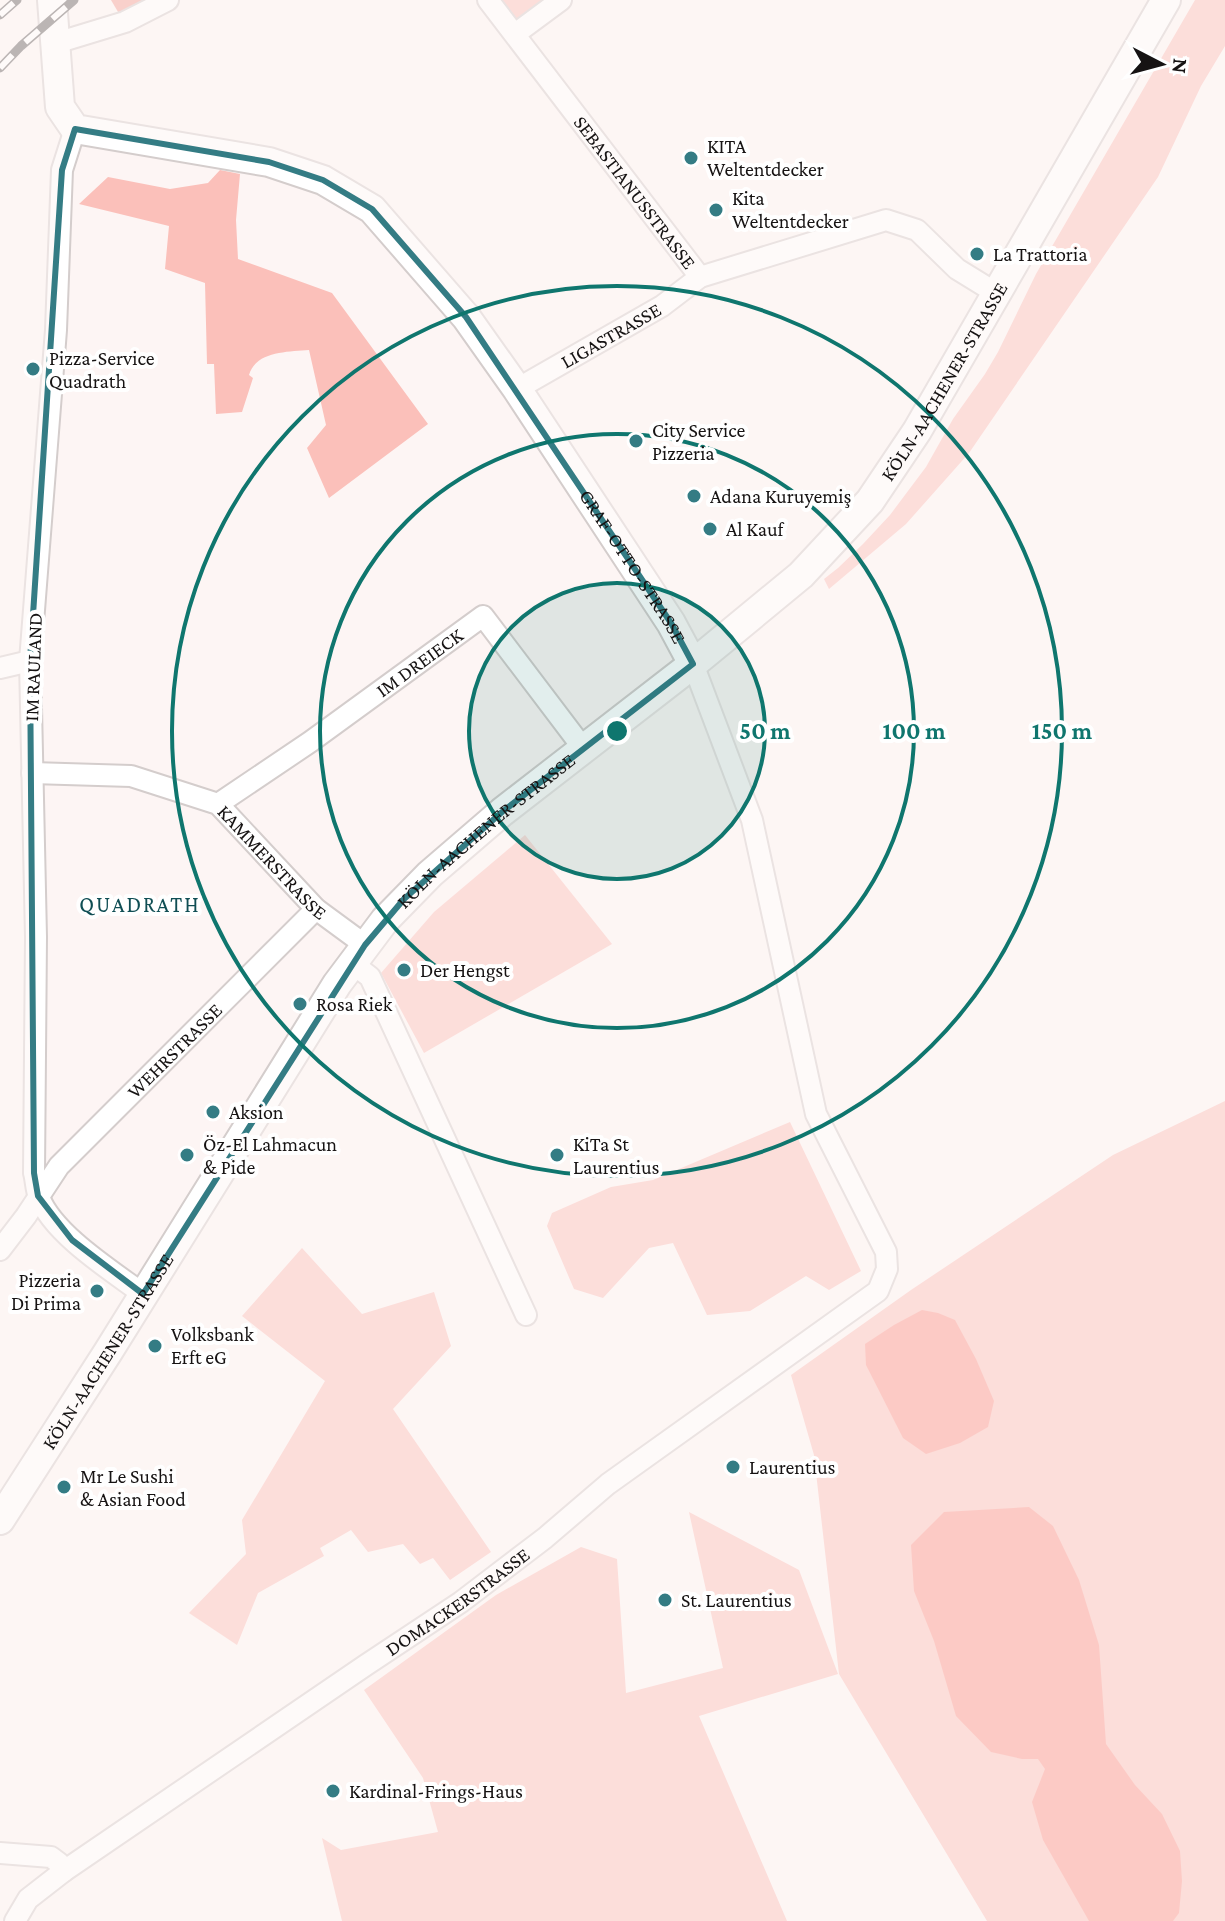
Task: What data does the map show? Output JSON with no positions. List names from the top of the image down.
{
  "streets": {
    "main road": ["KÖLN-AACHENER-STRASSE", "GRAF-OTTO-STRASSE"],
    "street": [
      "SEBASTIANUSSTRASSE",
      "LIGASTRASSE",
      "IM DREIECK",
      "IM RAULAND",
      "KAMMERSTRASSE",
      "WEHRSTRASSE",
      "DOMACKERSTRASSE"
    ]
  },
  "crossings": [
    ["SEBASTIANUSSTRASSE", "LIGASTRASSE"],
    ["SEBASTIANUSSTRASSE", "KÖLN-AACHENER-STRASSE"],
    ["LIGASTRASSE", "GRAF-OTTO-STRASSE"],
    ["KÖLN-AACHENER-STRASSE", "GRAF-OTTO-STRASSE"],
    ["KÖLN-AACHENER-STRASSE", "IM DREIECK"],
    ["KÖLN-AACHENER-STRASSE", "KAMMERSTRASSE"],
    ["GRAF-OTTO-STRASSE", "IM RAULAND"],
    ["GRAF-OTTO-STRASSE", "DOMACKERSTRASSE"],
    ["IM DREIECK", "KAMMERSTRASSE"],
    ["IM RAULAND", "KAMMERSTRASSE"],
    ["IM RAULAND", "WEHRSTRASSE"],
    ["KAMMERSTRASSE", "WEHRSTRASSE"]
  ],
  "districts": ["QUADRATH"],
  "places": [
    "KITA Weltentdecker",
    "Kita Weltentdecker",
    "La Trattoria",
    "Pizza-Service Quadrath",
    "City Service Pizzeria",
    "Adana Kuruyemiş",
    "Al Kauf",
    "Der Hengst",
    "Rosa Riek",
    "Aksion",
    "Öz-El Lahmacun & Pide",
    "KiTa St Laurentius",
    "Pizzeria Di Prima",
    "Volksbank Erft eG",
    "Laurentius",
    "Mr Le Sushi & Asian Food",
    "St. Laurentius",
    "Kardinal-Frings-Haus"
  ],
  "north": "right",
  "rings": ["50 m", "100 m", "150 m"]
}
